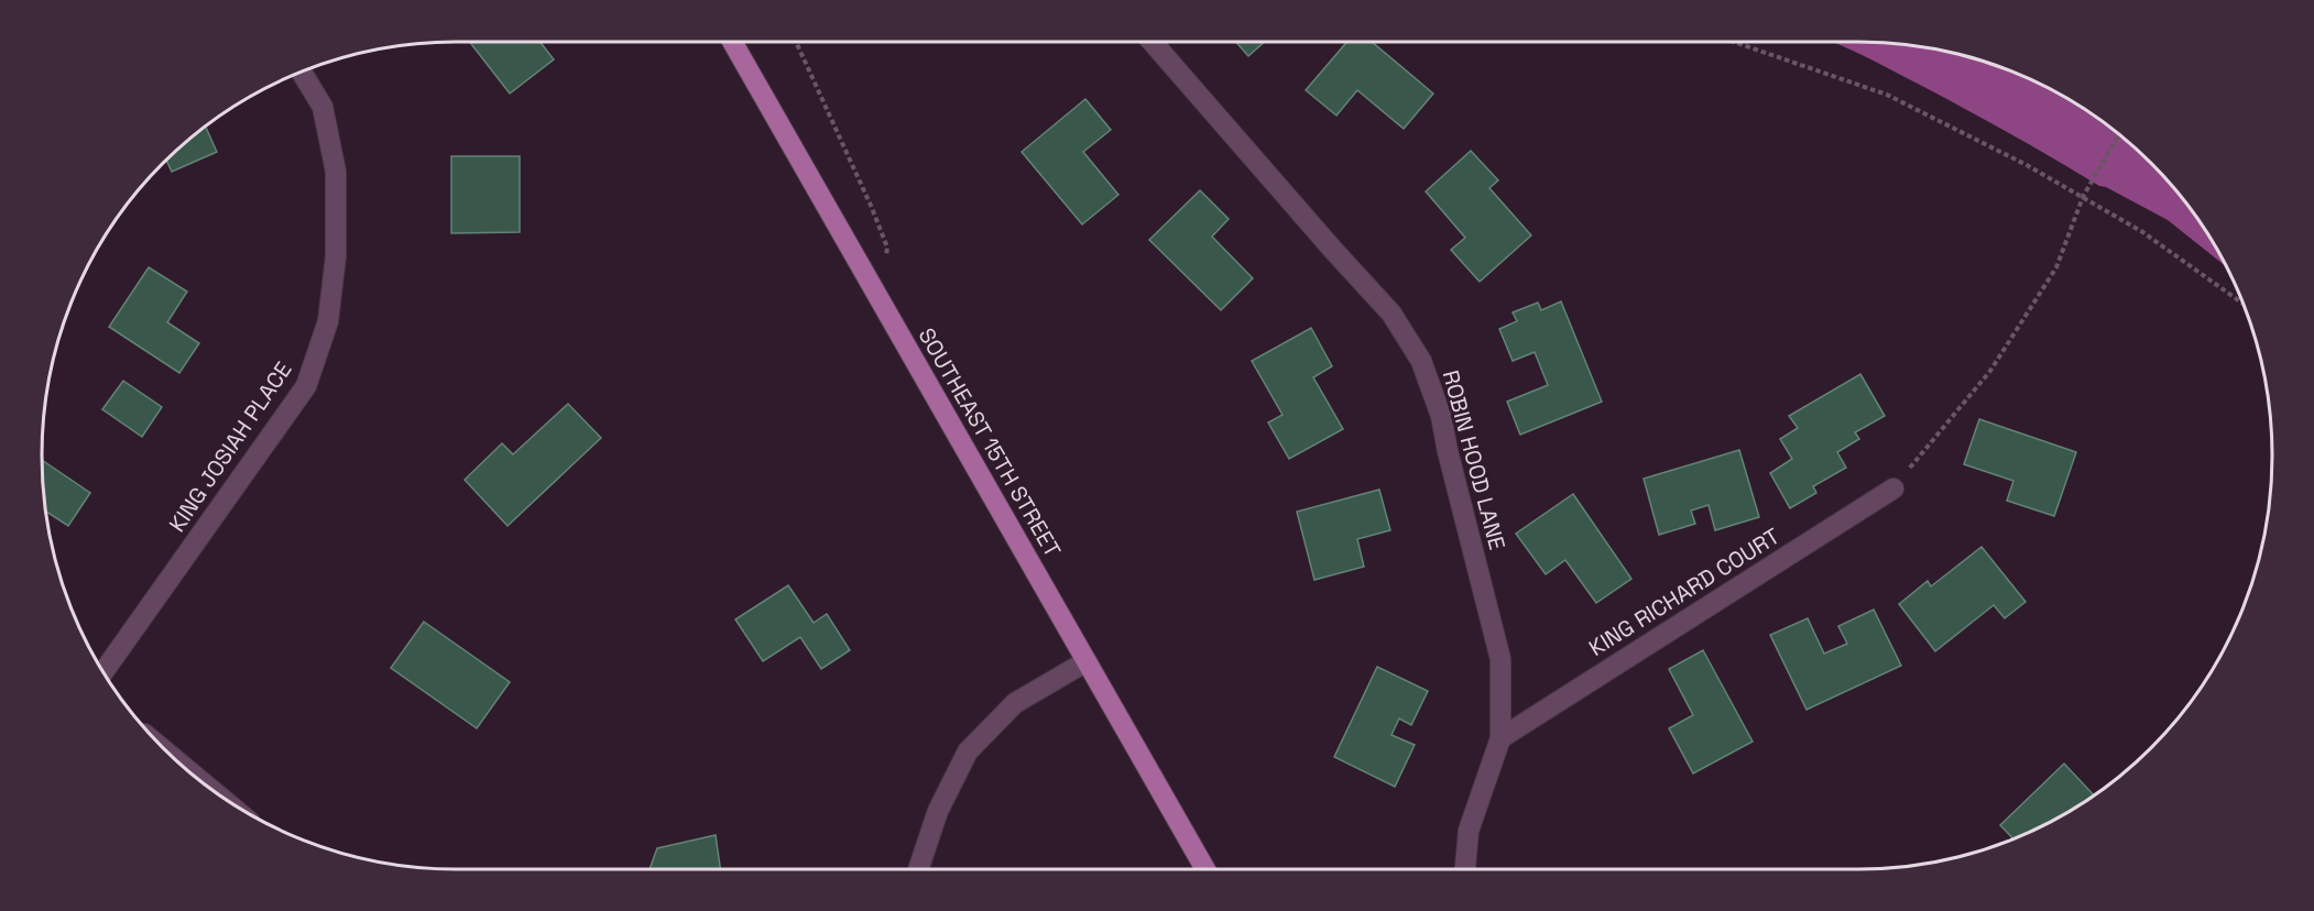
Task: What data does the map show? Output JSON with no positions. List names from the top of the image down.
{
  "streets": {
    "main road": ["SOUTHEAST 15TH STREET"],
    "street": ["KING JOSIAH PLACE", "ROBIN HOOD LANE", "KING RICHARD COURT"]
  },
  "crossings": [
    ["ROBIN HOOD LANE", "KING RICHARD COURT"]
  ]
}
